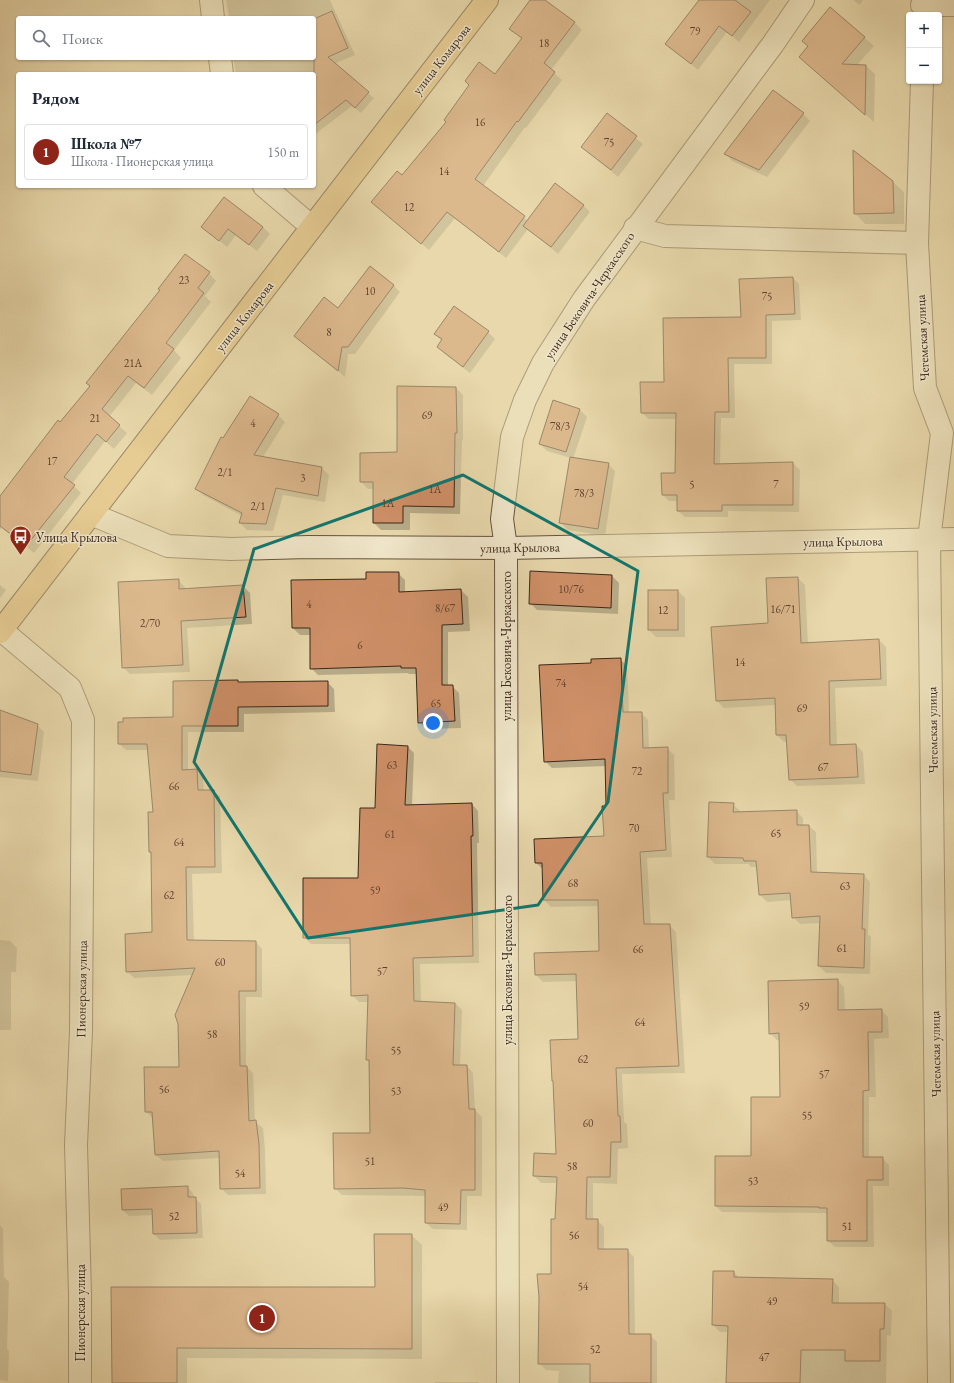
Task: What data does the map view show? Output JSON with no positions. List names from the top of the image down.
{
  "streets": {
    "main road": ["улица Комарова"],
    "street": [
      "улица Бековича-Черкасского",
      "Чегемская улица",
      "улица Крылова",
      "Пионерская улица"
    ]
  },
  "crossings": [
    ["улица Комарова", "улица Крылова"],
    ["улица Комарова", "Пионерская улица"],
    ["улица Бековича-Черкасского", "улица Крылова"],
    ["Чегемская улица", "улица Крылова"]
  ],
  "places": {
    "bus stop": ["Улица Крылова"]
  },
  "house_numbers": [
    "79",
    "18",
    "16",
    "75",
    "14",
    "12",
    "23",
    "10",
    "75",
    "8",
    "21А",
    "69",
    "21",
    "4",
    "78/3",
    "17",
    "2/1",
    "3",
    "5",
    "7",
    "1А",
    "78/3",
    "1А",
    "2/1",
    "10/76",
    "4",
    "8/67",
    "16/71",
    "12",
    "2/70",
    "6",
    "14",
    "74",
    "65",
    "69",
    "63",
    "67",
    "72",
    "66",
    "70",
    "65",
    "61",
    "64",
    "68",
    "63",
    "59",
    "62",
    "61",
    "66",
    "60",
    "57",
    "59",
    "64",
    "58",
    "55",
    "62",
    "57",
    "56",
    "53",
    "55",
    "60",
    "51",
    "58",
    "54",
    "53",
    "49",
    "52",
    "51",
    "56",
    "54",
    "49",
    "52",
    "47"
  ],
  "page": {
    "map_buttons": ["+", "−"],
    "search": "Поиск",
    "heading": "Рядом",
    "list": [
      {
        "mark": "1",
        "name": "Школа №7",
        "note": "Школа · Пионерская улица",
        "value": "150 m"
      }
    ],
    "pins": "1"
  }
}
